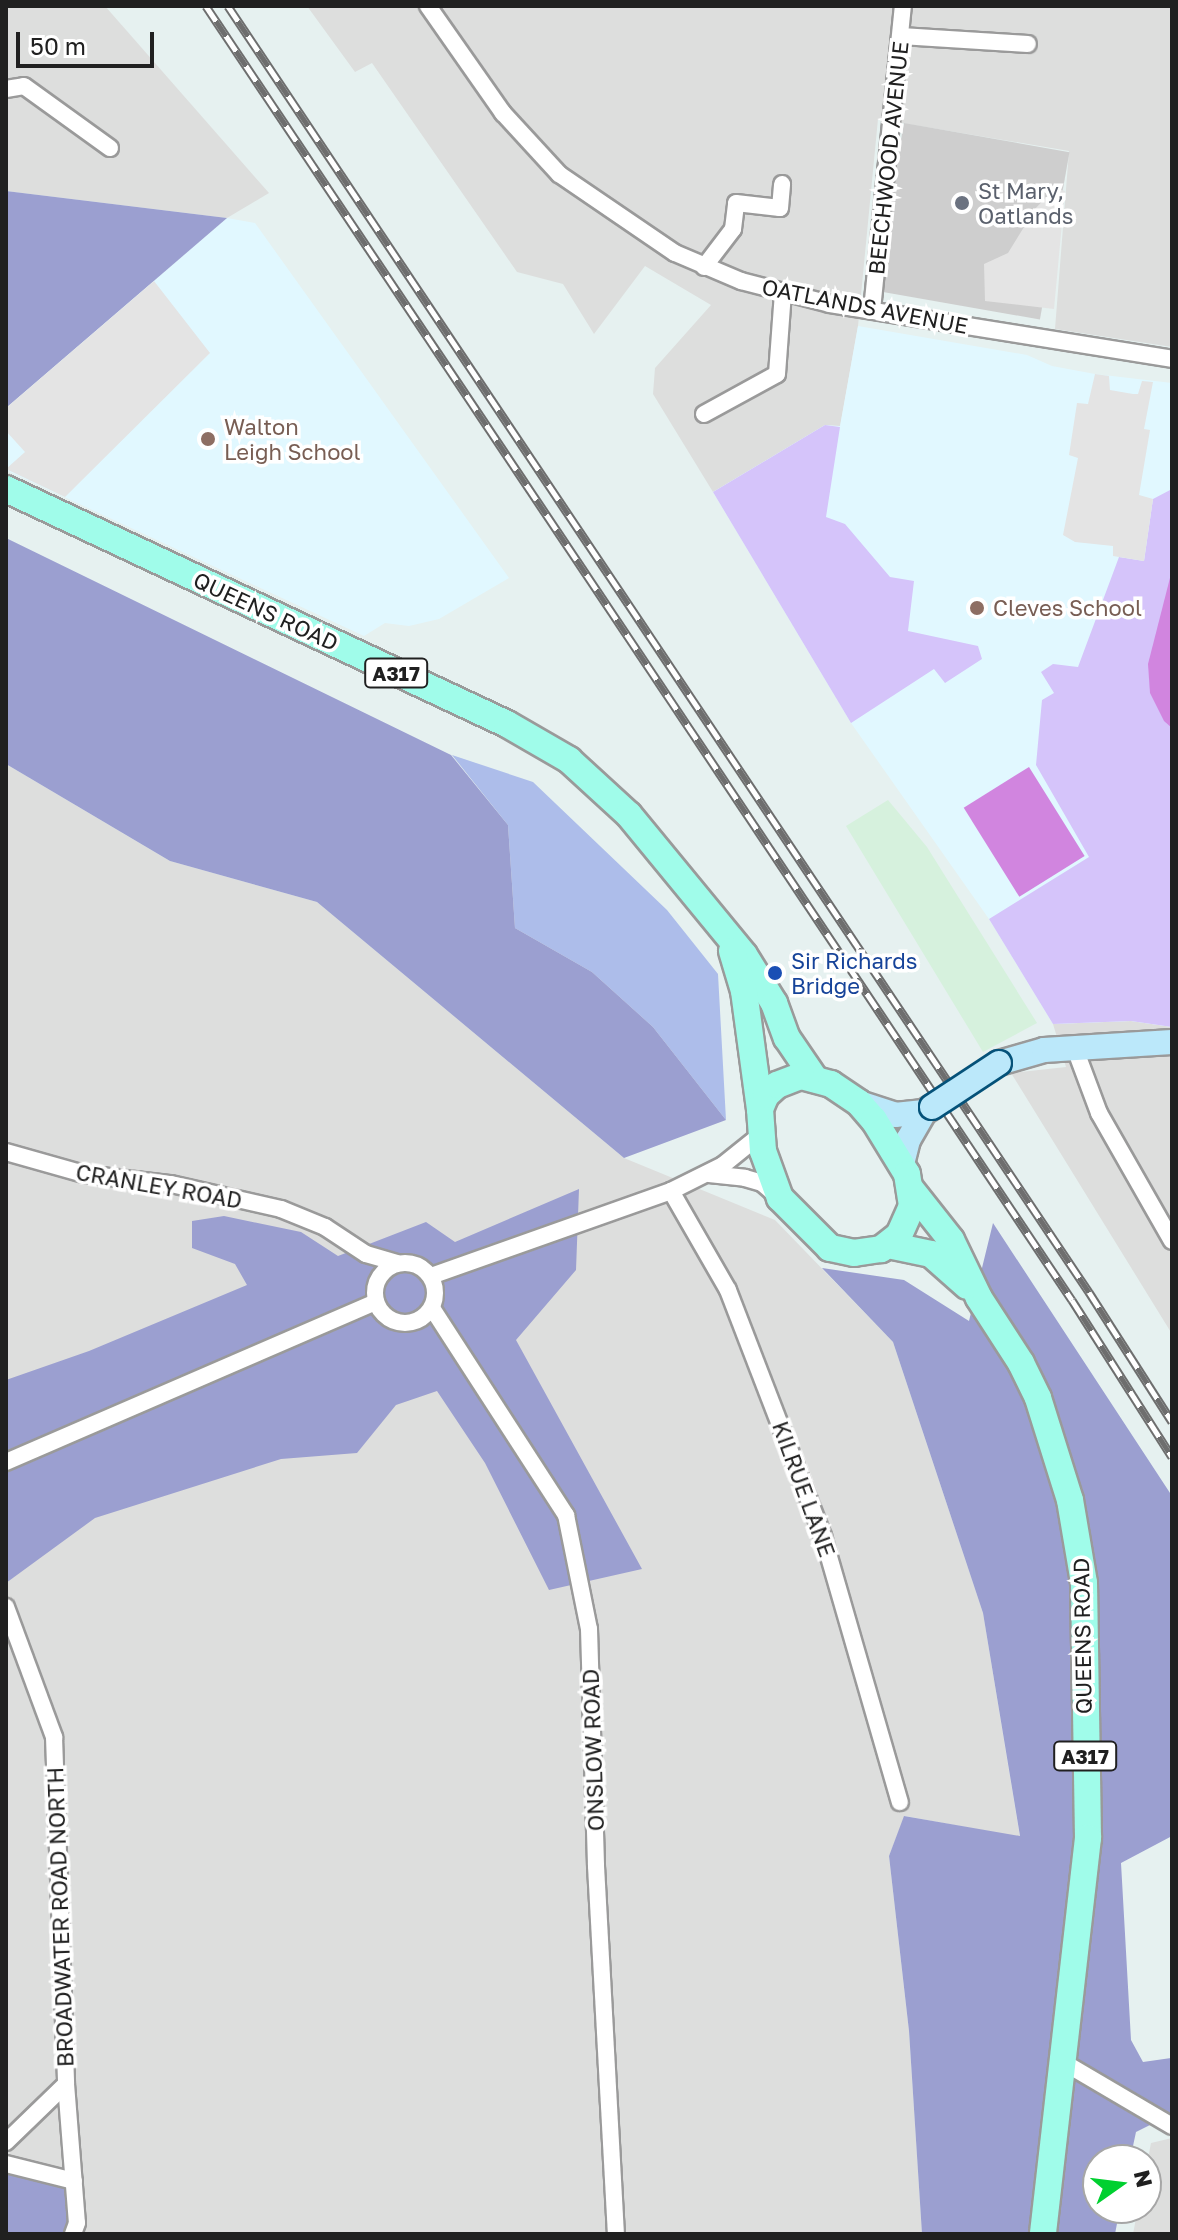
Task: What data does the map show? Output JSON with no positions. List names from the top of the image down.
{
  "streets": {
    "main road": ["QUEENS ROAD", "A317"],
    "street": [
      "BEECHWOOD AVENUE",
      "OATLANDS AVENUE",
      "CRANLEY ROAD",
      "KILRUE LANE",
      "ONSLOW ROAD",
      "BROADWATER ROAD NORTH"
    ]
  },
  "crossings": [
    ["BEECHWOOD AVENUE", "OATLANDS AVENUE"],
    ["CRANLEY ROAD", "ONSLOW ROAD"]
  ],
  "places": [
    "St Mary, Oatlands",
    "Walton Leigh School",
    "Cleves School",
    "Sir Richards Bridge"
  ],
  "scale_bar": "50 m",
  "north": "right"
}
